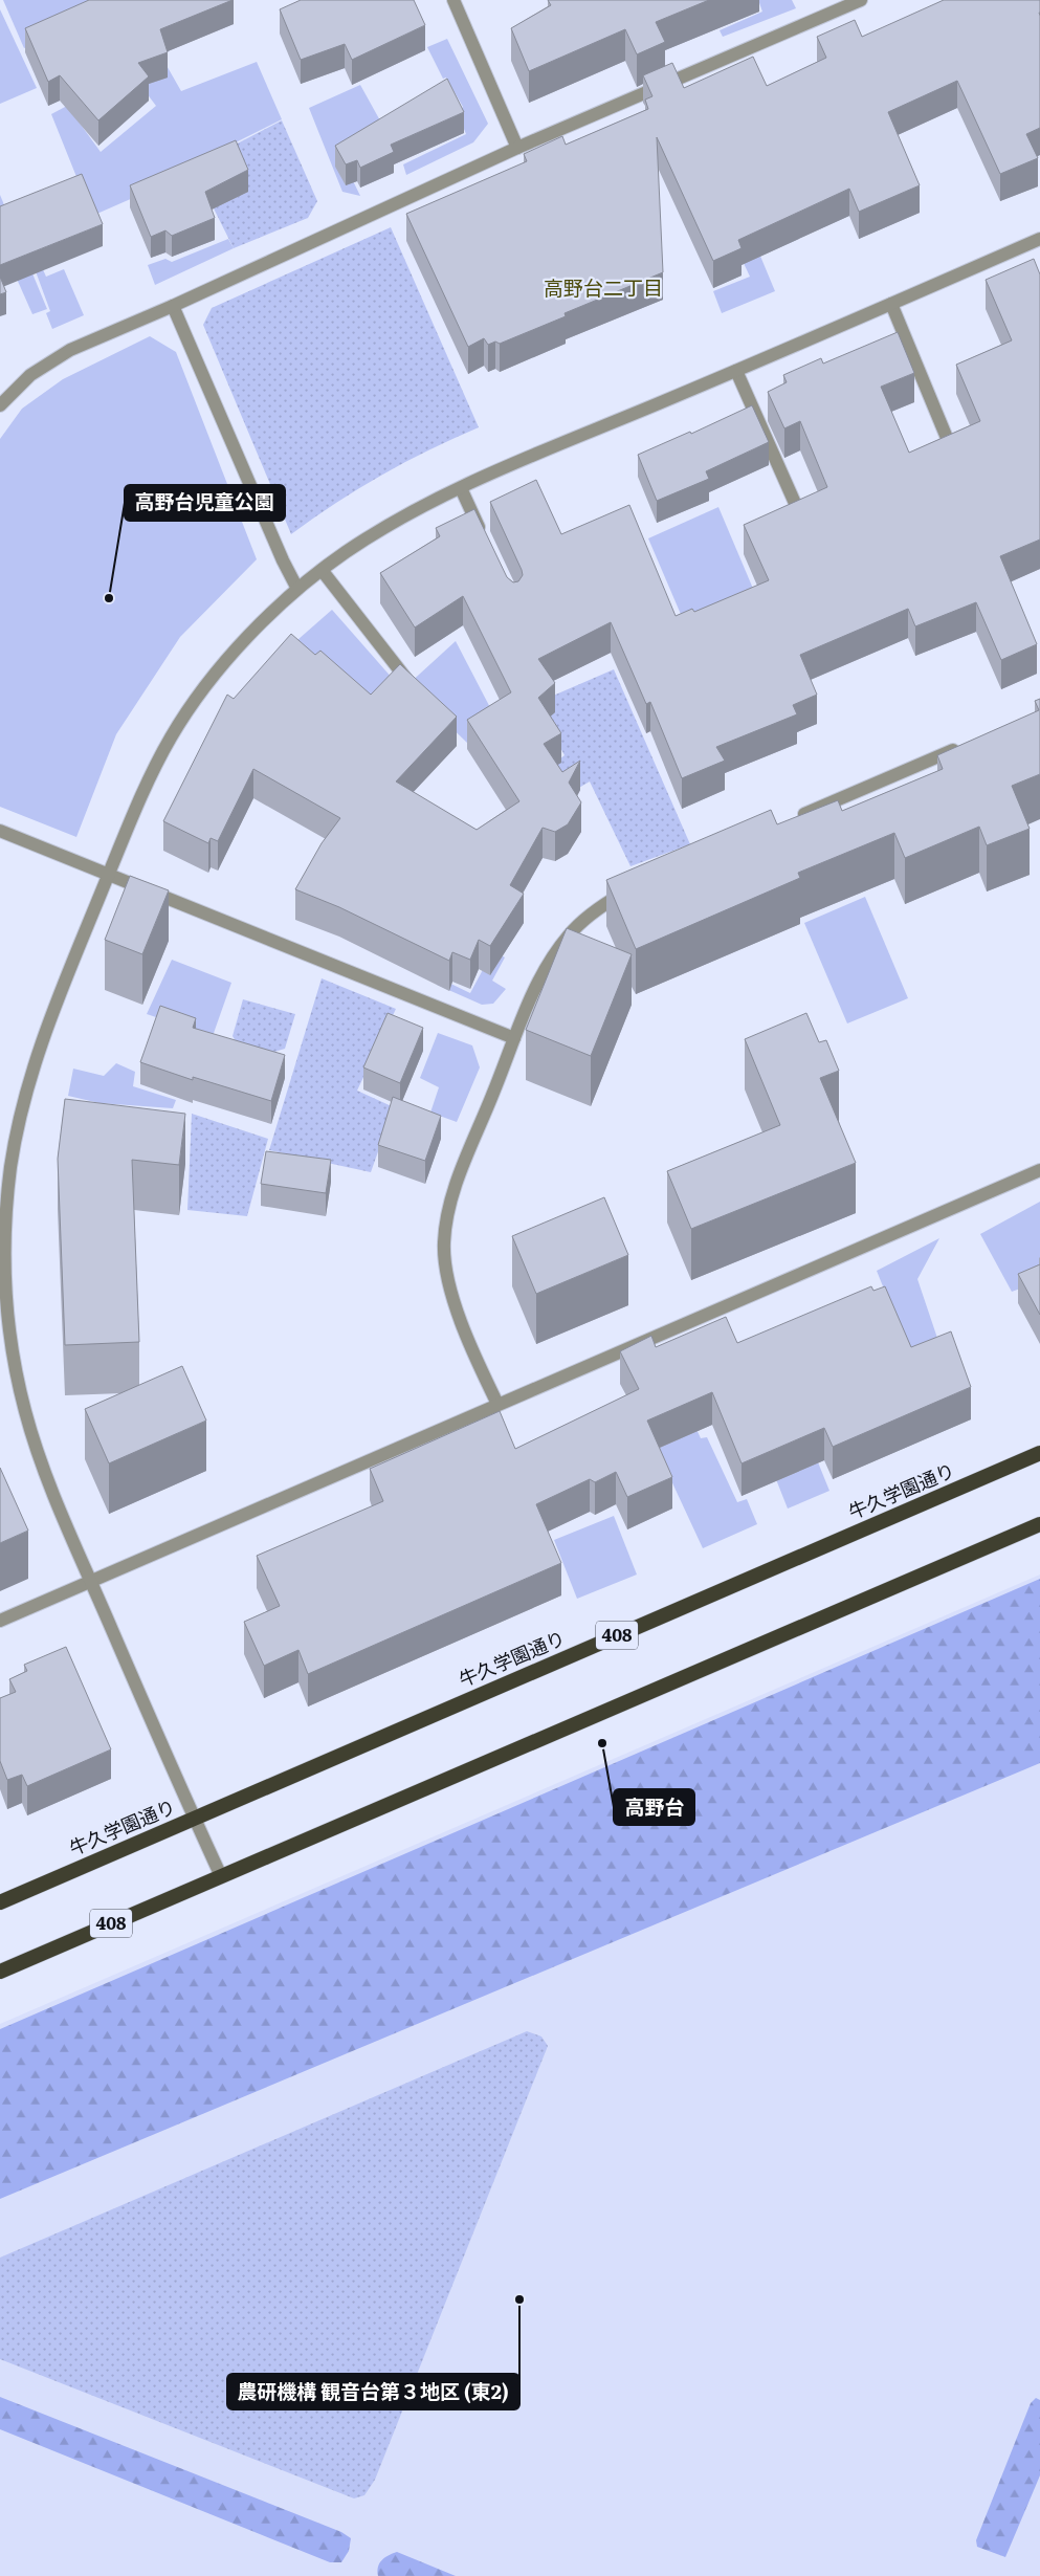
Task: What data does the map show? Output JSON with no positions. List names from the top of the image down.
{
  "streets": {
    "highway": ["牛久学園通り", "408"]
  },
  "districts": ["高野台二丁目"],
  "places": ["高野台児童公園", "高野台", "農研機構 観音台第３地区 (東2)"]
}
